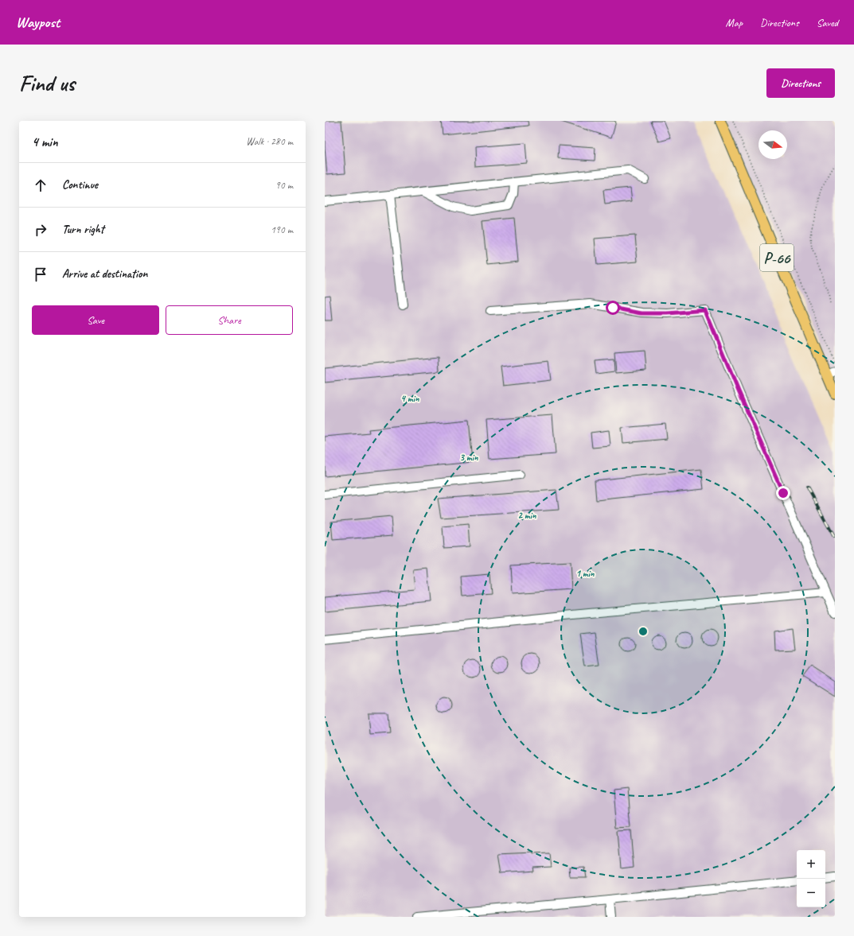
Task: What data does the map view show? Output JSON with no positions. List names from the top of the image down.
{
  "streets": {
    "main road": ["Р-66"]
  },
  "north": "right",
  "page": {
    "header": "Waypost",
    "nav": ["Map", "Directions", "Saved"],
    "buttons": [
      "Directions",
      ["Save", "Share"]
    ],
    "title": "Find us",
    "heading": ["4 min", "Walk · 280 m"],
    "list": [
      ["Continue", "90 m"],
      ["Turn right", "190 m"],
      "Arrive at destination"
    ],
    "map_buttons": ["+", "−"]
  },
  "rings": [
    "4 min",
    "3 min",
    "2 min",
    "1 min"
  ]
}
